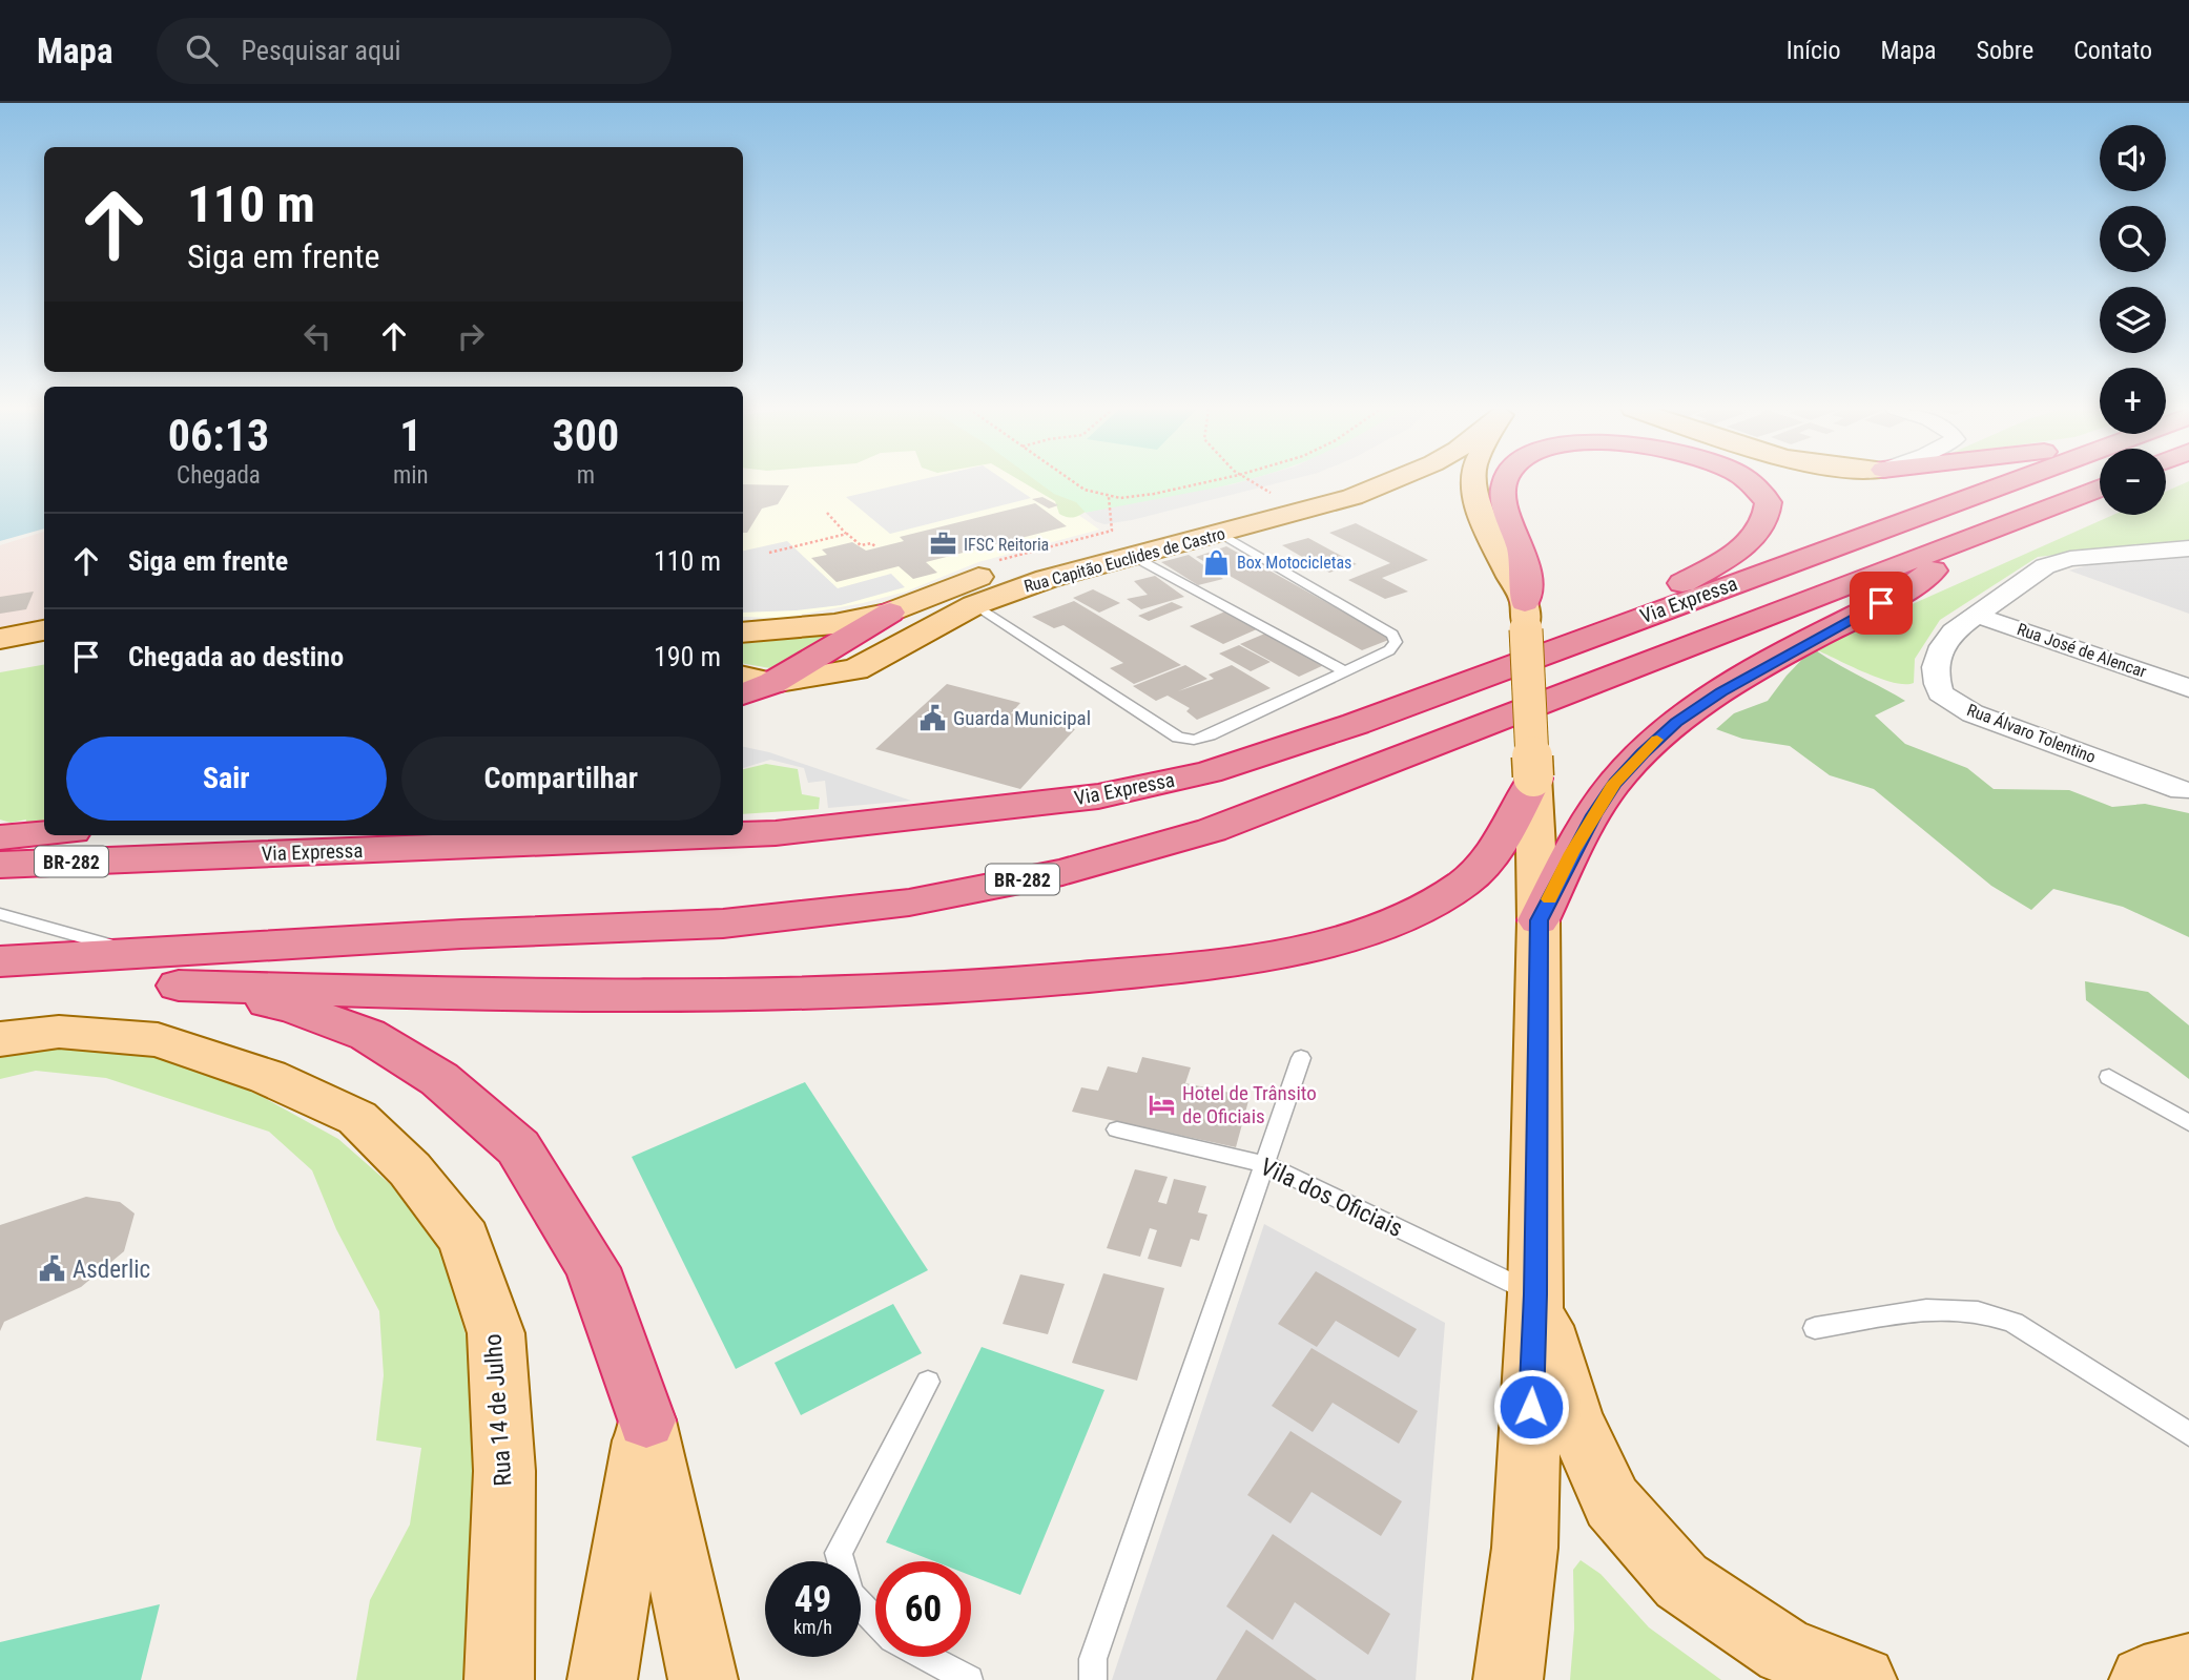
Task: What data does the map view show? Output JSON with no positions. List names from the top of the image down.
{
  "streets": {
    "highway": ["Via Expressa", "BR-282"],
    "main road": ["Rua Capitão Euclides de Castro", "Rua 14 de Julho"],
    "street": ["Rua José de Alencar", "Rua Álvaro Tolentino"],
    "lane": ["Vila dos Oficiais"]
  },
  "crossings": [
    ["Rua José de Alencar", "Rua Álvaro Tolentino"]
  ],
  "places": {
    "office": ["IFSC Reitoria"],
    "shop": ["Box Motocicletas"],
    "public building": ["Guarda Municipal", "Asderlic"],
    "hotel": ["Hotel de Trânsito de Oficiais"]
  },
  "page": {
    "header": "Mapa",
    "search": "Pesquisar aqui",
    "nav": [
      "Início",
      "Mapa",
      "Sobre",
      "Contato"
    ],
    "map_buttons": ["+", "−"],
    "turn": ["110 m", "Siga em frente"],
    "eta": [
      "06:13",
      "Chegada",
      "1",
      "min",
      "300",
      "m"
    ],
    "list": [
      {
        "name": "Siga em frente",
        "value": "110 m"
      },
      {
        "name": "Chegada ao destino",
        "value": "190 m"
      }
    ],
    "buttons": ["Sair", "Compartilhar"],
    "speed": "49 km/h",
    "limit": "60"
  }
}
